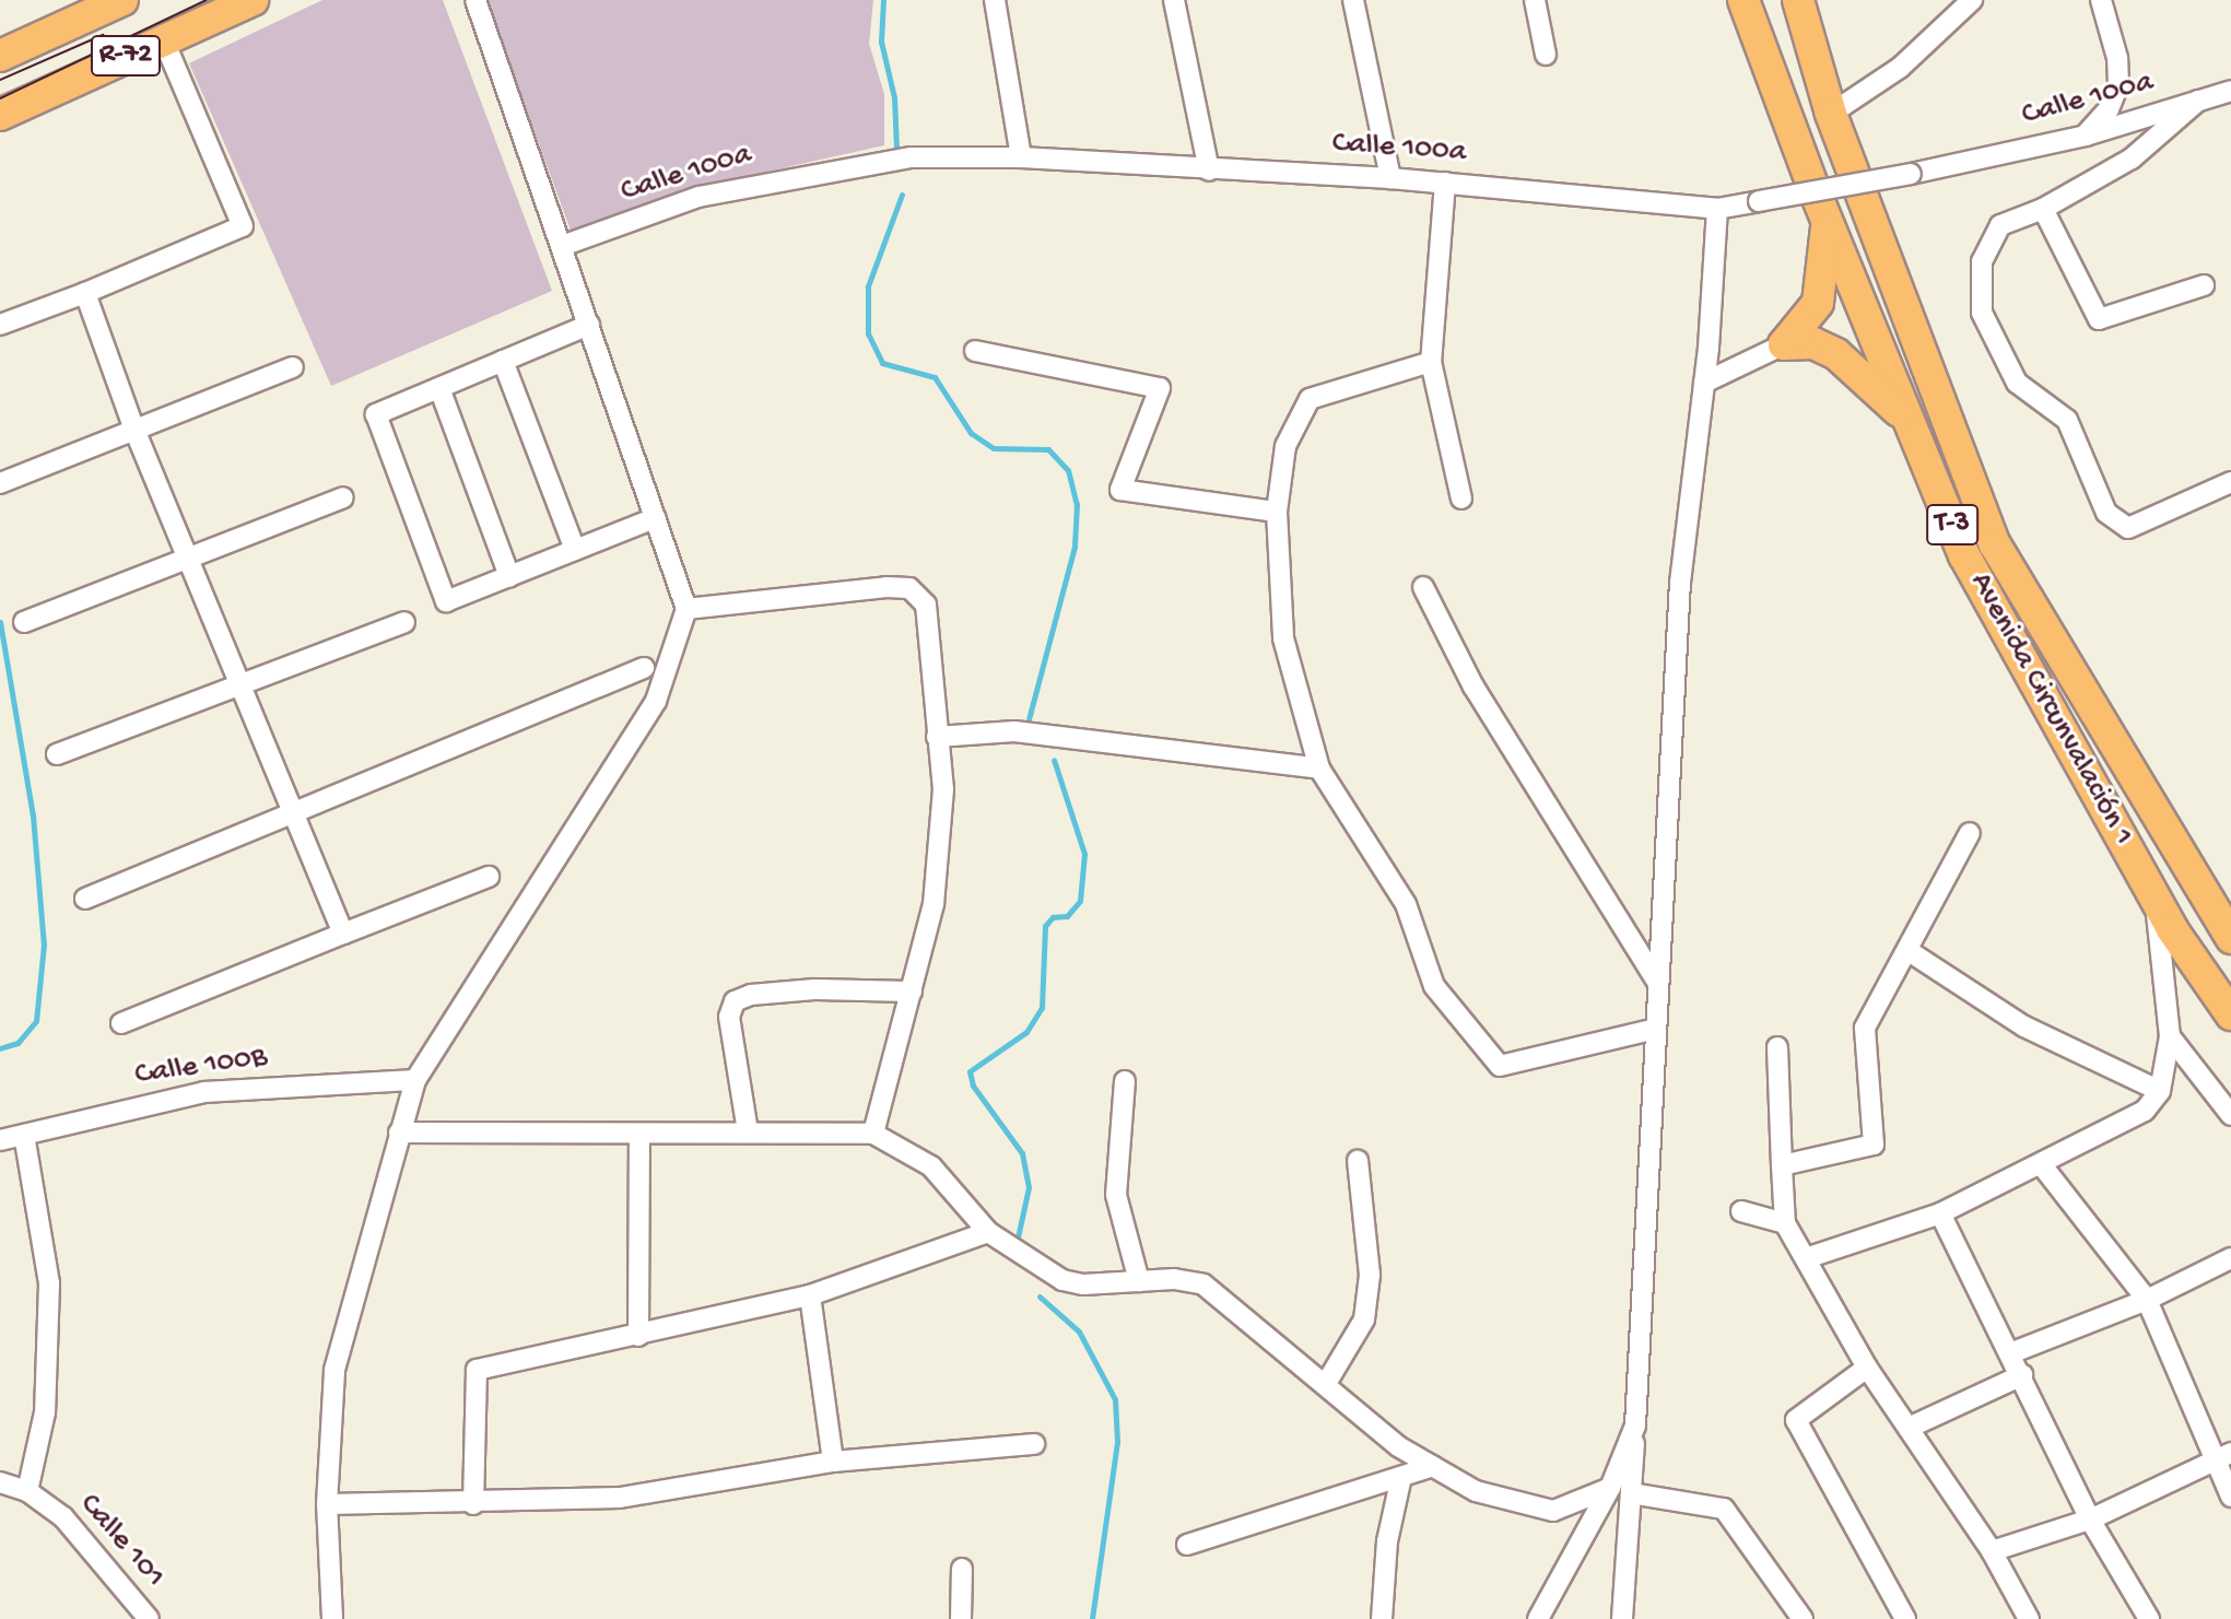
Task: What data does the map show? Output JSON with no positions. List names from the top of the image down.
{
  "streets": {
    "main road": ["R-72", "T-3", "Avenida Circunvalación 1"],
    "street": ["Calle 100a", "Calle 100B", "Calle 101"]
  }
}
